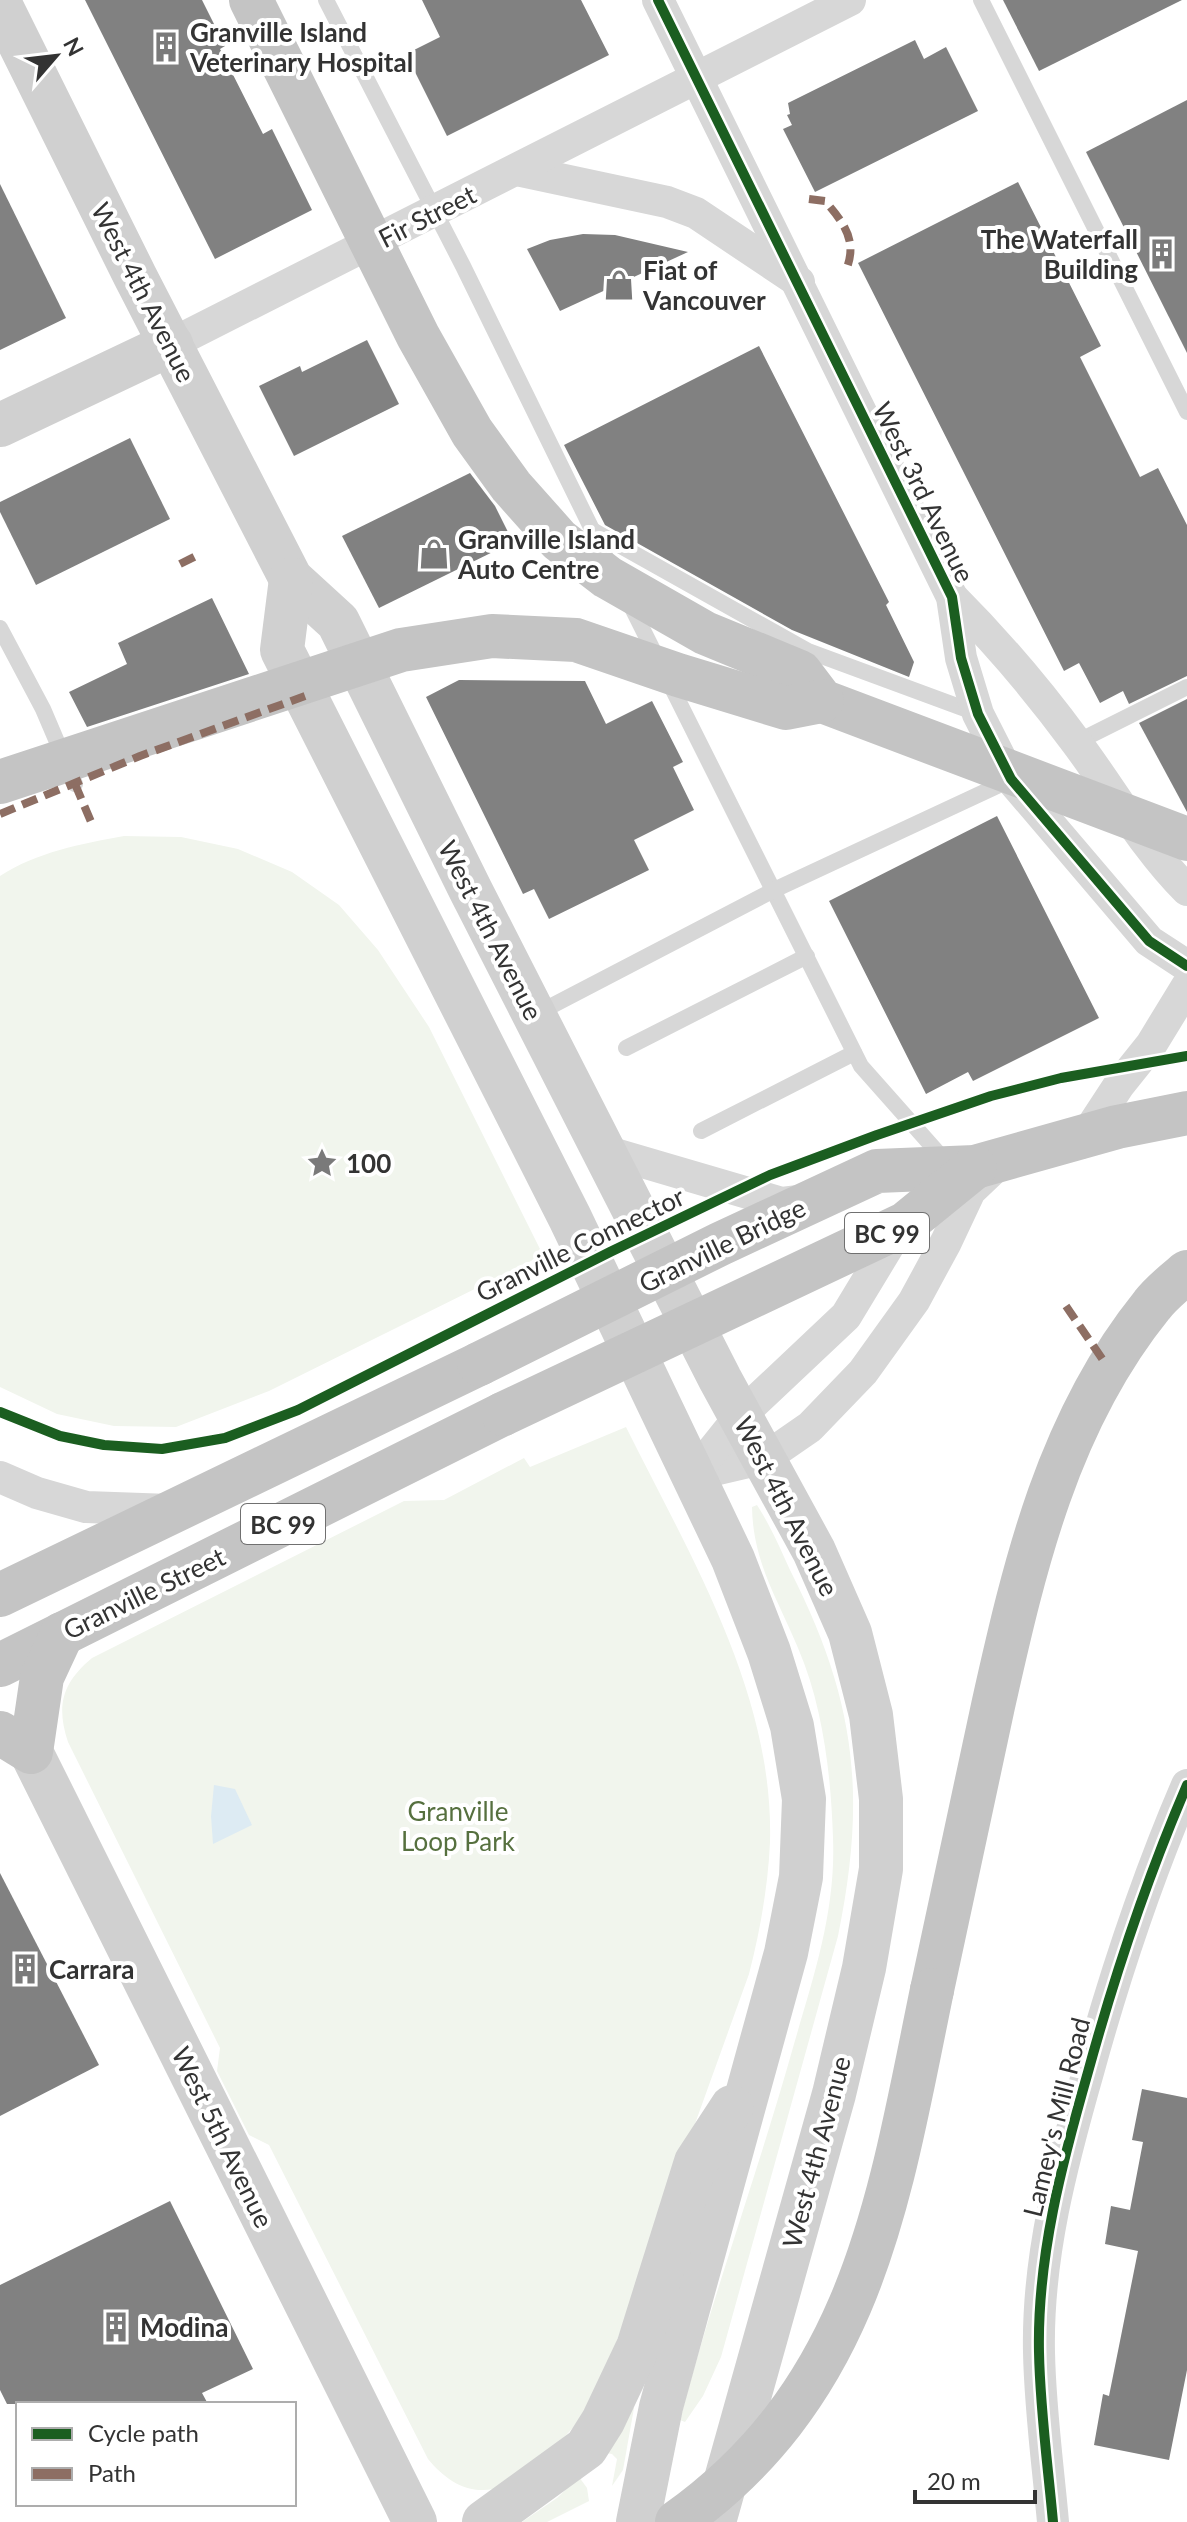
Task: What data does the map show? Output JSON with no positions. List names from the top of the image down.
{
  "streets": {
    "highway": ["BC 99", "Granville Bridge", "Granville Street"],
    "main road": ["Fir Street", "West 4th Avenue", "West 5th Avenue"],
    "street": ["West 3rd Avenue", "Lamey's Mill Road"],
    "cycle path": ["Granville Connector"]
  },
  "crossings": [
    ["Fir Street", "West 4th Avenue"],
    ["Fir Street", "West 3rd Avenue"],
    ["BC 99", "Granville Bridge"],
    ["Granville Bridge", "Granville Street"]
  ],
  "parks": ["Granville Loop Park"],
  "places": {
    "building": [
      "Granville Island Veterinary Hospital",
      "The Waterfall Building",
      "Carrara",
      "Modina"
    ],
    "shop": ["Fiat of Vancouver", "Granville Island Auto Centre"],
    "place": ["100"]
  },
  "legend": ["Cycle path", "Path"],
  "scale_bar": "20 m",
  "north": "top right"
}
